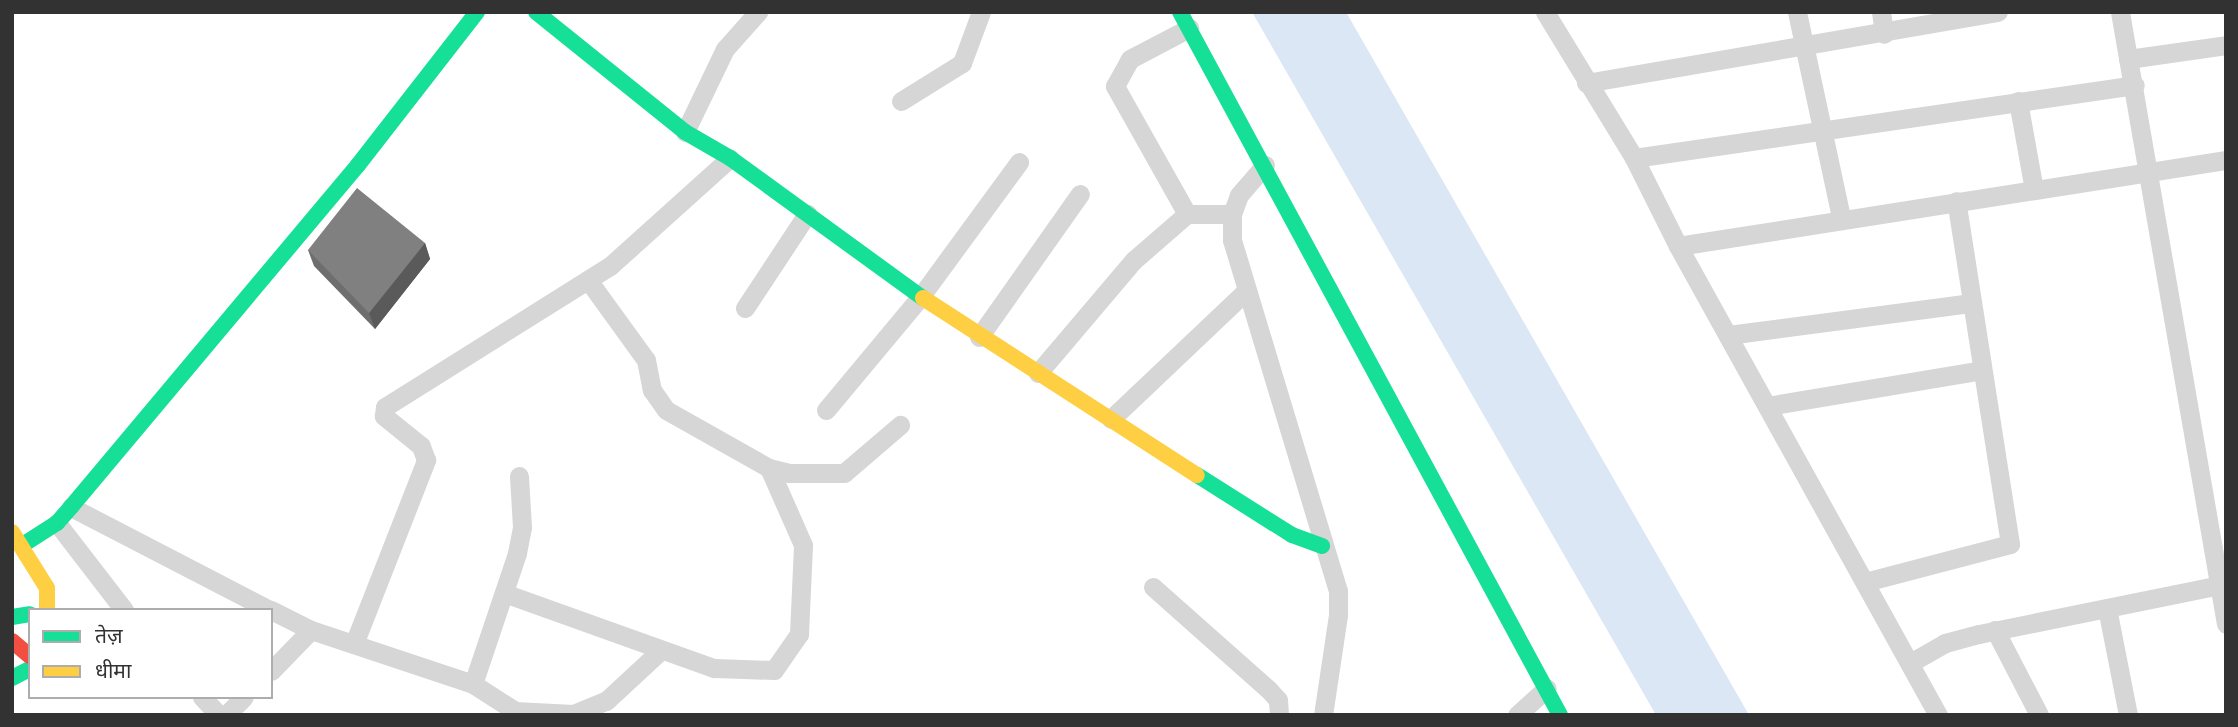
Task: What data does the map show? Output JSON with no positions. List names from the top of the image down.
{
  "legend": ["तेज़", "धीमा"]
}
